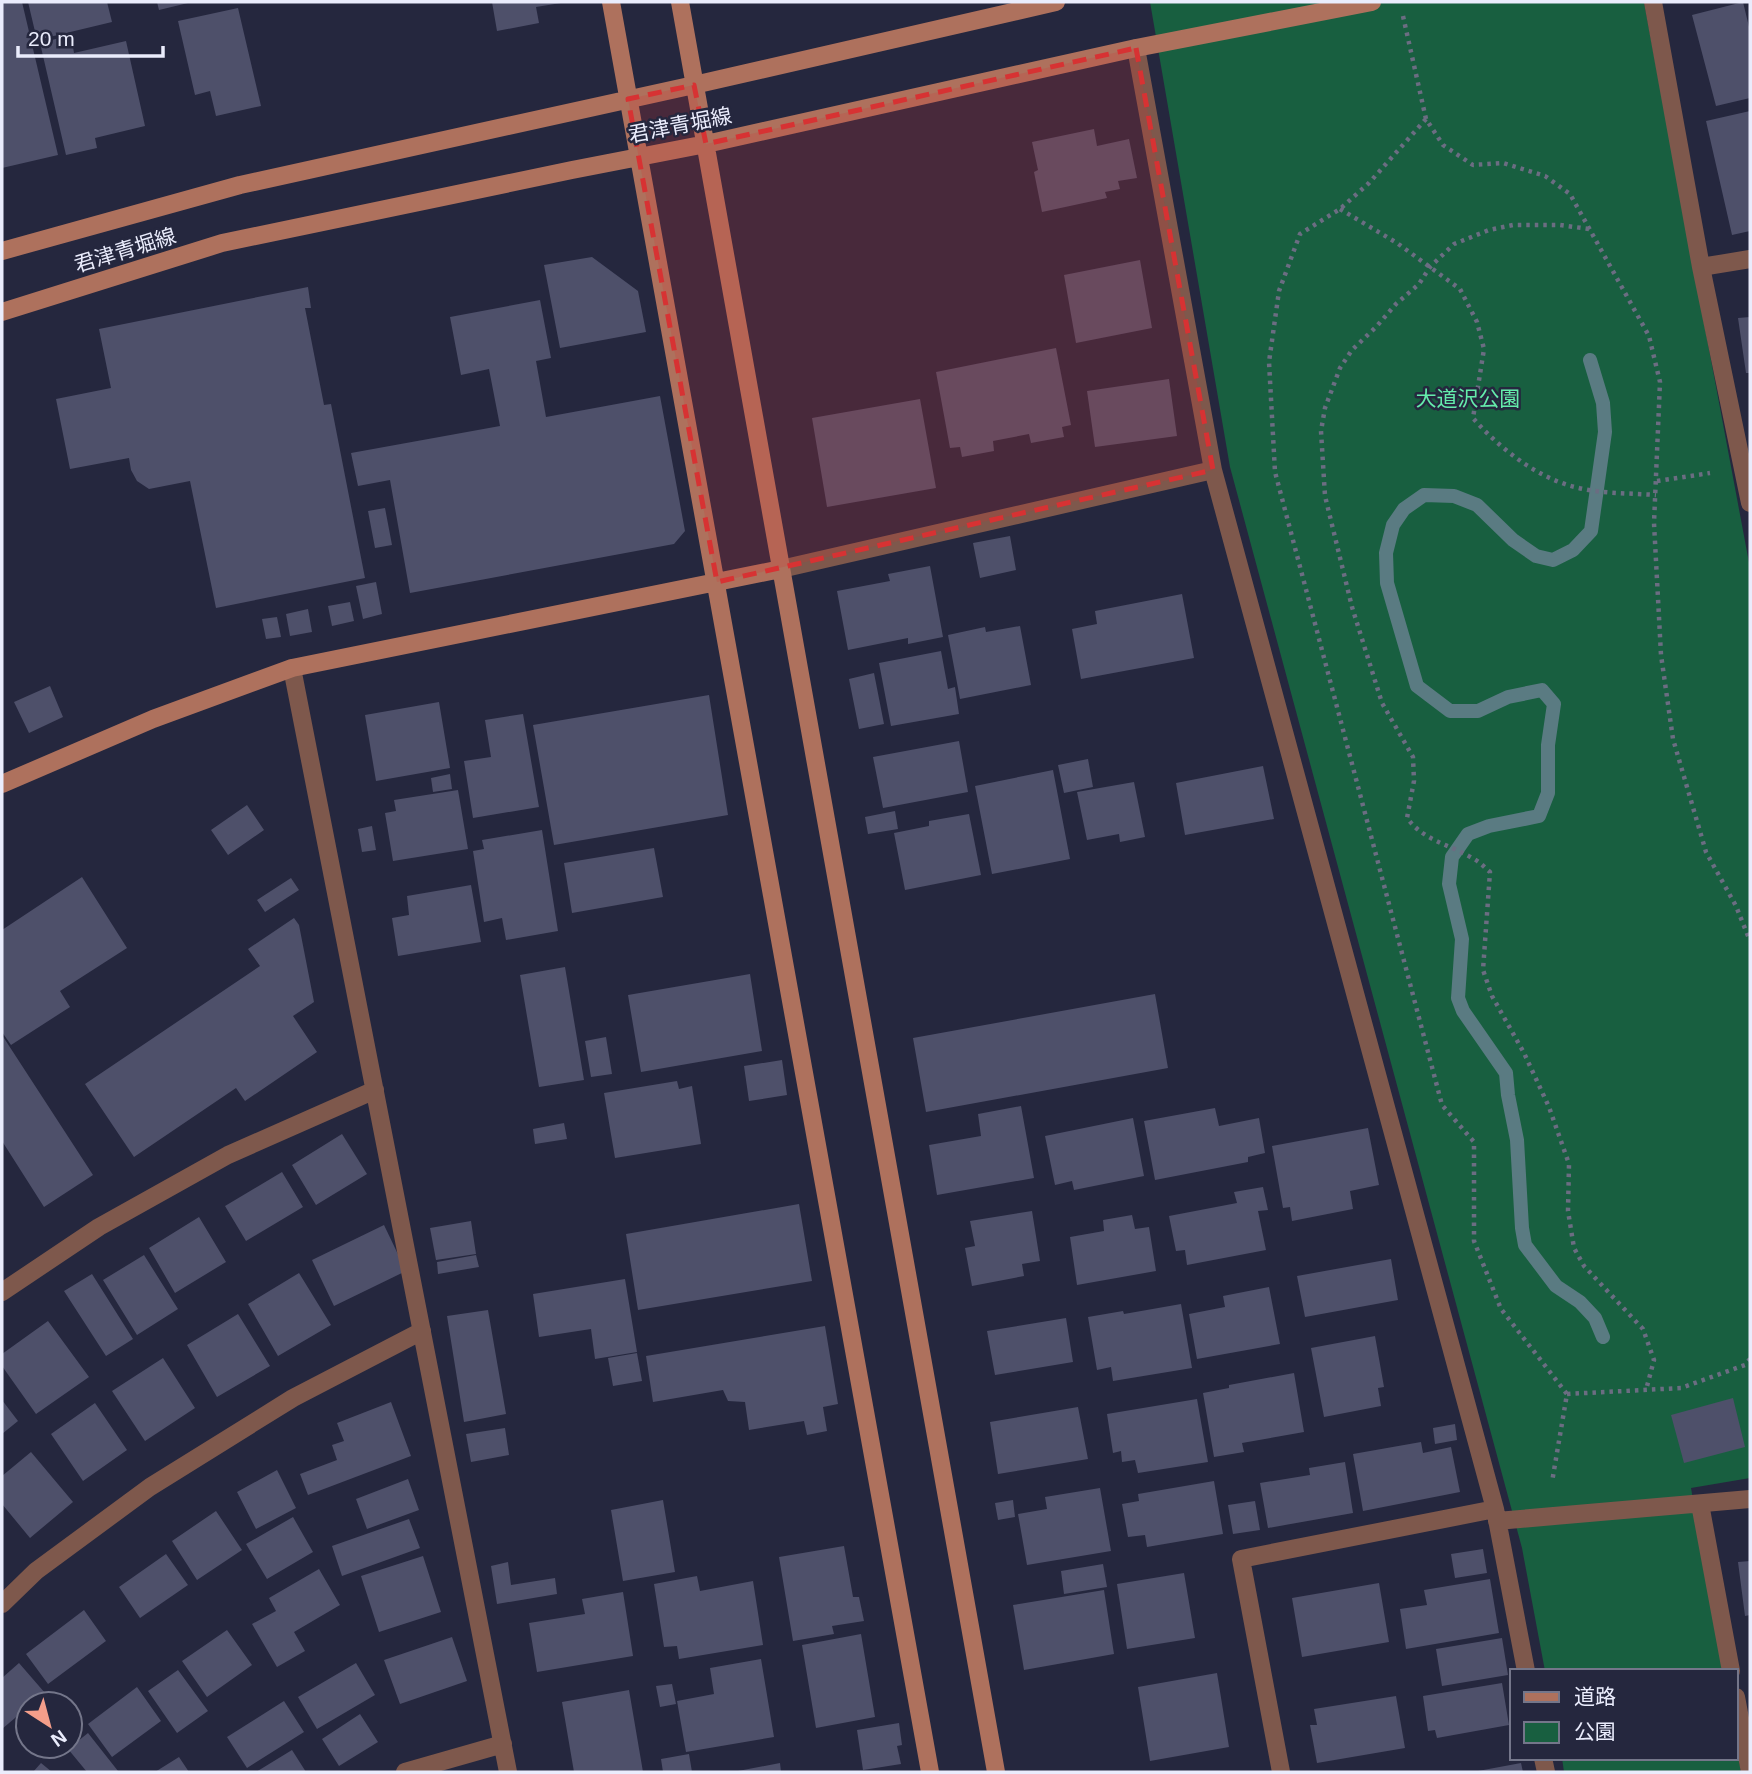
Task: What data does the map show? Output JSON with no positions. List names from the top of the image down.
{
  "streets": {
    "street": ["君津青堀線"]
  },
  "parks": ["大道沢公園"],
  "legend": ["道路", "公園"],
  "scale_bar": "20 m",
  "north": "bottom right"
}
